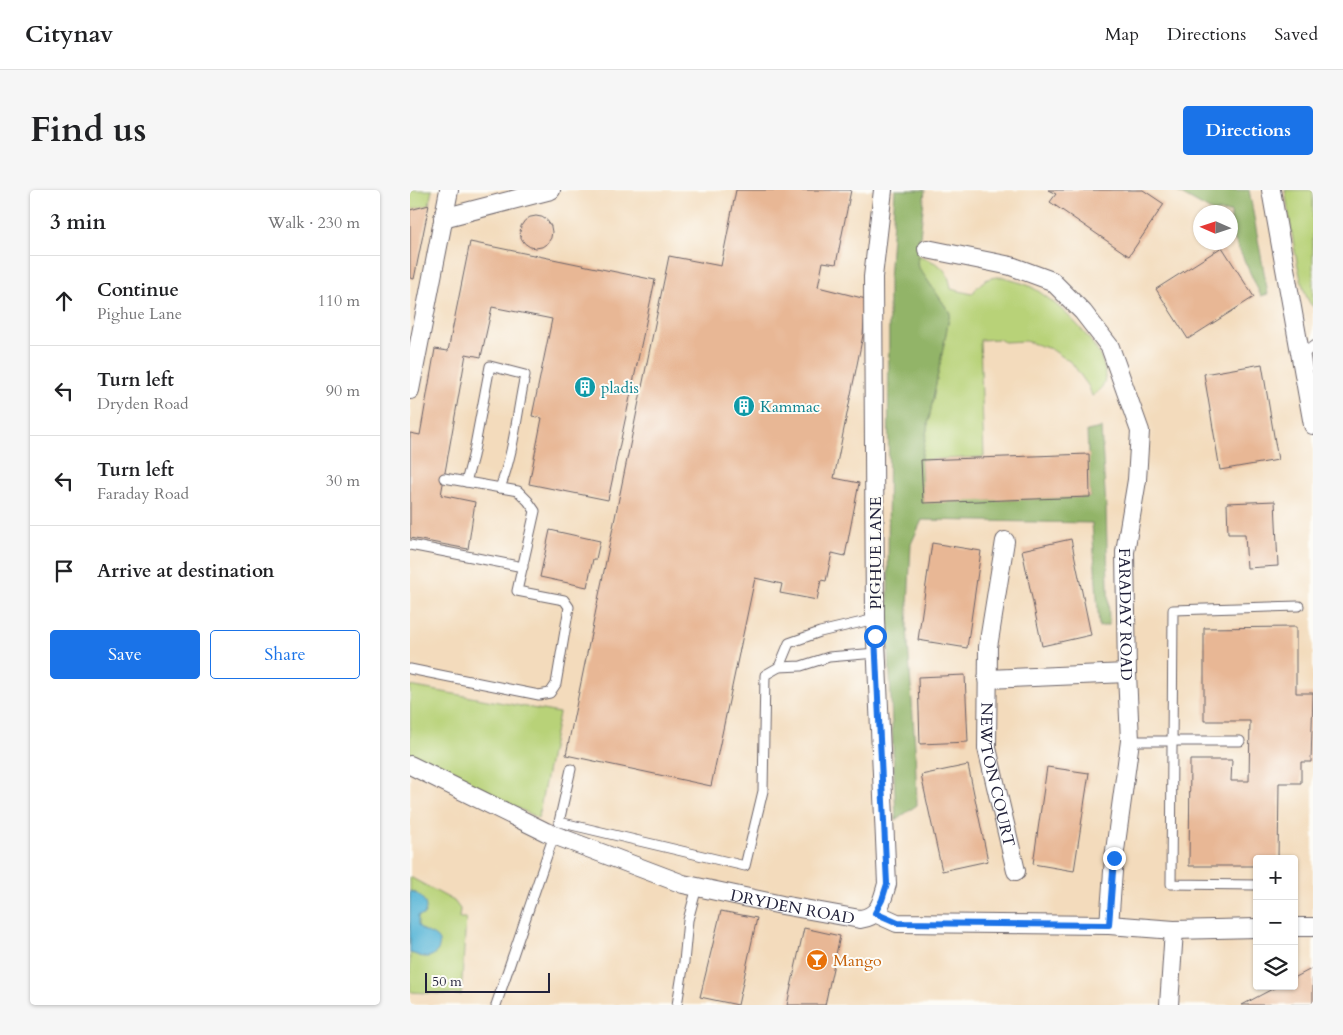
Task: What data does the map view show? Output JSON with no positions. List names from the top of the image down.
{
  "streets": {
    "street": [
      "PIGHUE LANE",
      "FARADAY ROAD",
      "NEWTON COURT",
      "DRYDEN ROAD"
    ]
  },
  "crossings": [
    ["PIGHUE LANE", "DRYDEN ROAD"],
    ["FARADAY ROAD", "NEWTON COURT"],
    ["FARADAY ROAD", "DRYDEN ROAD"]
  ],
  "places": {
    "building": ["pladis", "Kammac"],
    "bar": ["Mango"]
  },
  "scale_bar": "50 m",
  "north": "left",
  "page": {
    "header": "Citynav",
    "nav": ["Map", "Directions", "Saved"],
    "title": "Find us",
    "buttons": [
      "Directions",
      ["Save", "Share"]
    ],
    "heading": ["3 min", "Walk · 230 m"],
    "list": [
      ["Continue", "Pighue Lane", "110 m"],
      ["Turn left", "Dryden Road", "90 m"],
      ["Turn left", "Faraday Road", "30 m"],
      "Arrive at destination"
    ],
    "map_buttons": ["+", "−"],
    "scale": "50 m"
  }
}
